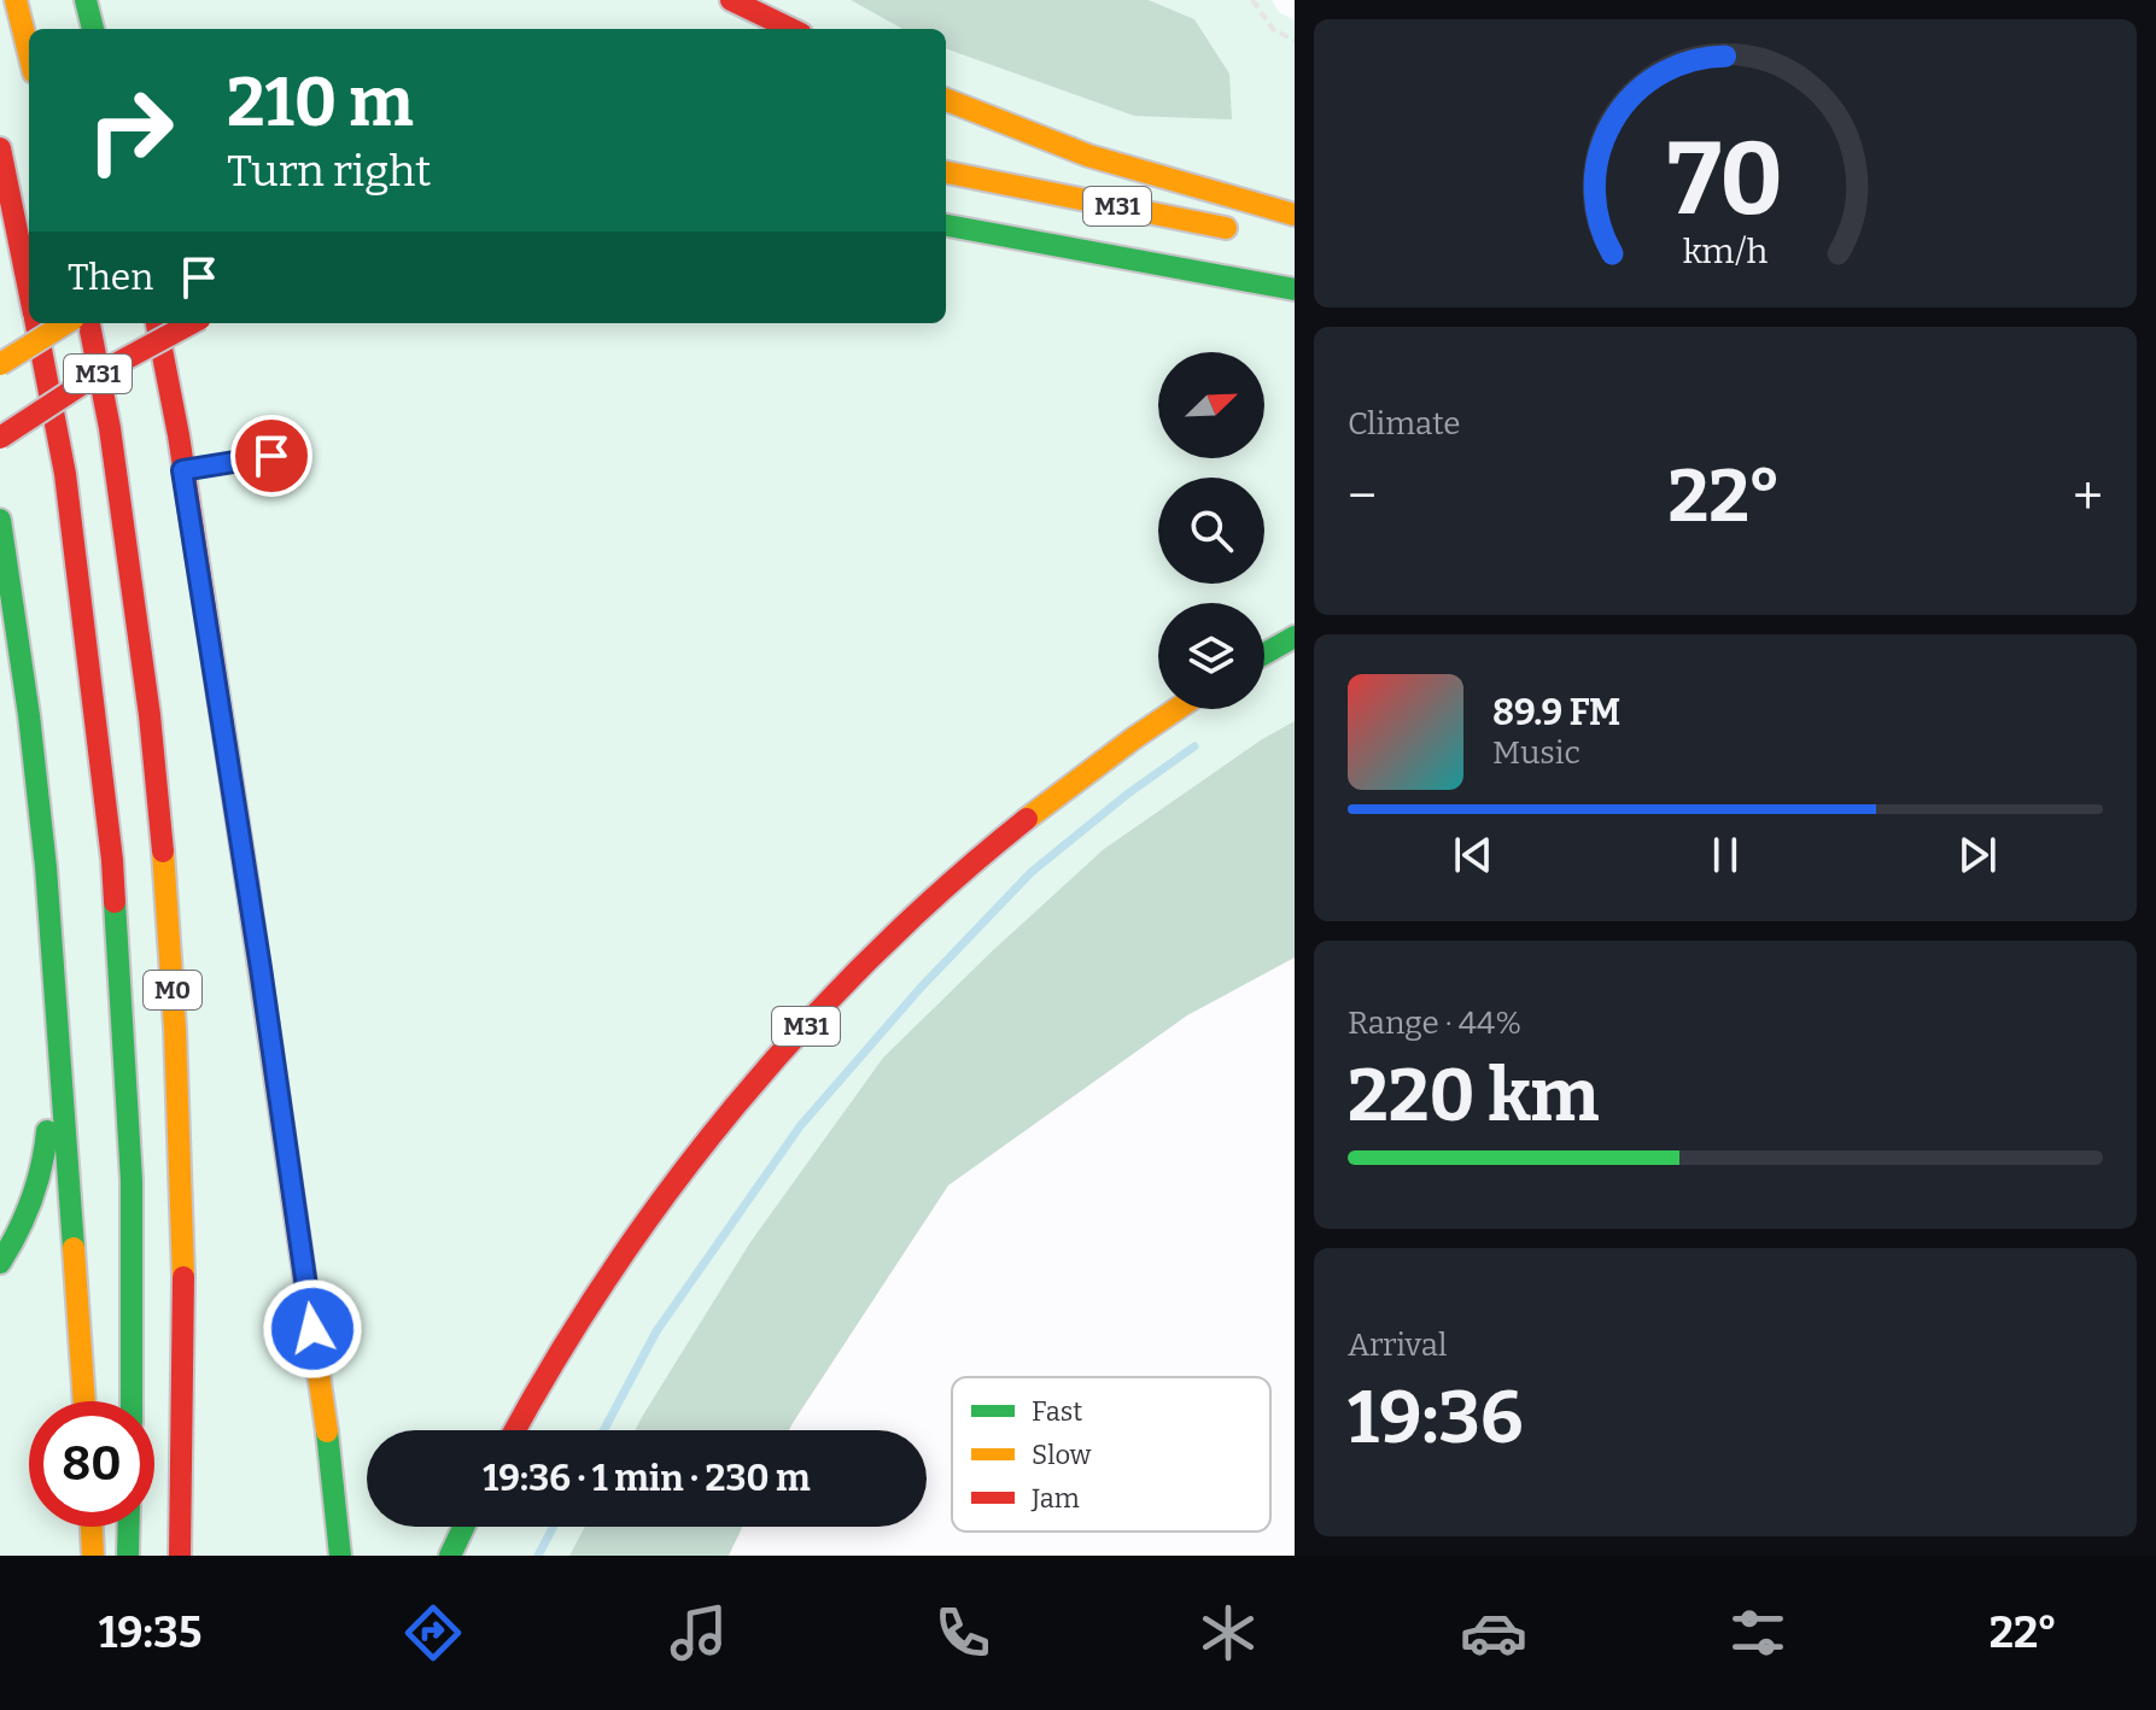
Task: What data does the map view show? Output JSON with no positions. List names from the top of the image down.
{
  "streets": {
    "highway": ["M31", "M0"]
  },
  "legend": ["Fast", "Slow", "Jam"],
  "north": "top right",
  "page": {
    "turn": ["210 m", "Turn right"],
    "then": "Then",
    "tile": [
      "Climate",
      ["Range · 44%", "220 km"],
      ["Arrival", "19:36"]
    ],
    "heat": ["−", "22°", "+"],
    "song": ["89.9 FM", "Music"],
    "limit": "80",
    "trip": "19:36 · 1 min · 230 m",
    "tabs": ["19:35", "22°"],
    "gauge": ["70", "km/h"]
  }
}
